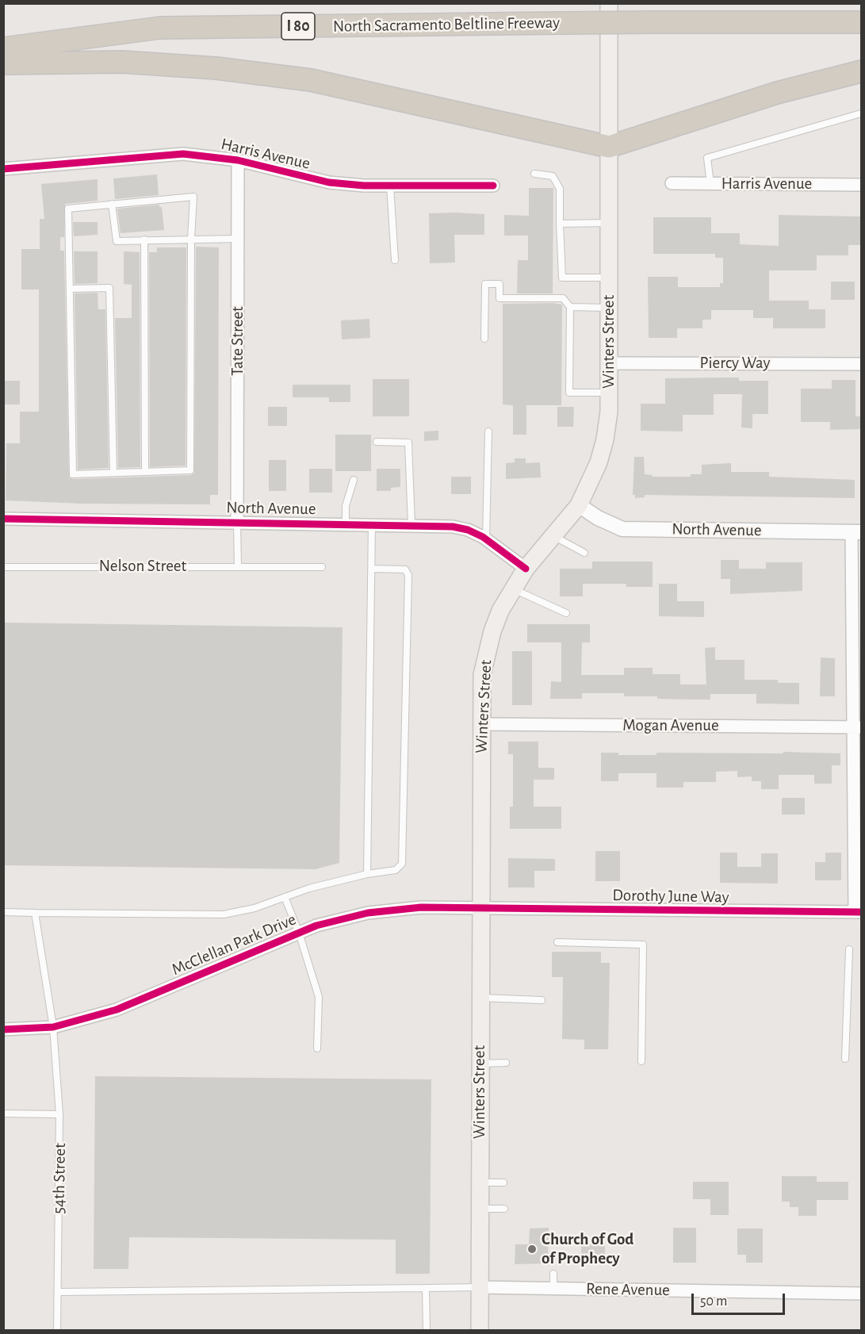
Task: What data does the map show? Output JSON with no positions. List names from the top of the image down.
{
  "streets": {
    "highway": ["North Sacramento Beltline Freeway", "I 80"],
    "main road": ["Winters Street"],
    "street": [
      "Harris Avenue",
      "Tate Street",
      "Piercy Way",
      "North Avenue",
      "Mogan Avenue",
      "Dorothy June Way",
      "McClellan Park Drive",
      "Rene Avenue"
    ],
    "lane": ["Nelson Street", "54th Street"]
  },
  "crossings": [
    ["Harris Avenue", "Tate Street"],
    ["Tate Street", "North Avenue"],
    ["Winters Street", "Piercy Way"],
    ["Winters Street", "North Avenue"],
    ["Winters Street", "Mogan Avenue"],
    ["Winters Street", "Dorothy June Way"],
    ["Winters Street", "McClellan Park Drive"],
    ["Winters Street", "Rene Avenue"],
    ["Dorothy June Way", "McClellan Park Drive"],
    ["McClellan Park Drive", "54th Street"]
  ],
  "places": ["Church of God of Prophecy"],
  "scale_bar": "50 m"
}
